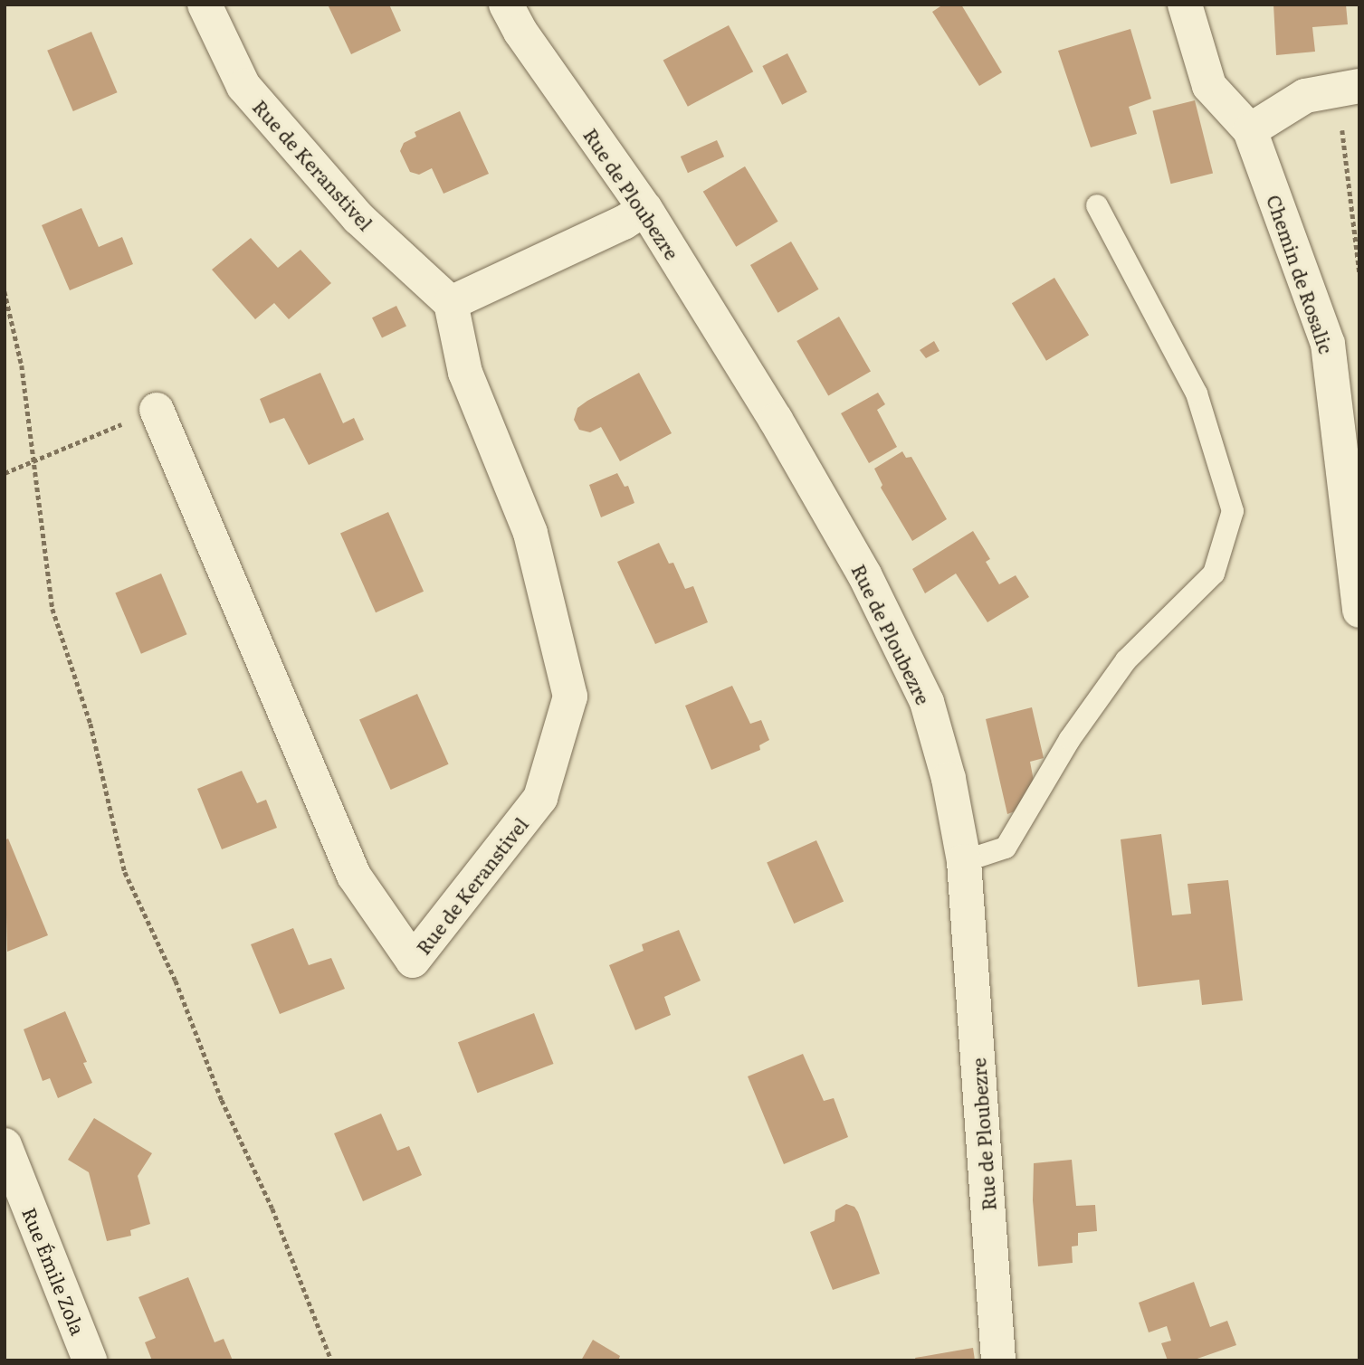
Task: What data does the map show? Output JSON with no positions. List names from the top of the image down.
{
  "streets": {
    "street": [
      "Rue de Keranstivel",
      "Rue de Ploubezre",
      "Chemin de Rosalic",
      "Rue Émile Zola"
    ]
  }
}
